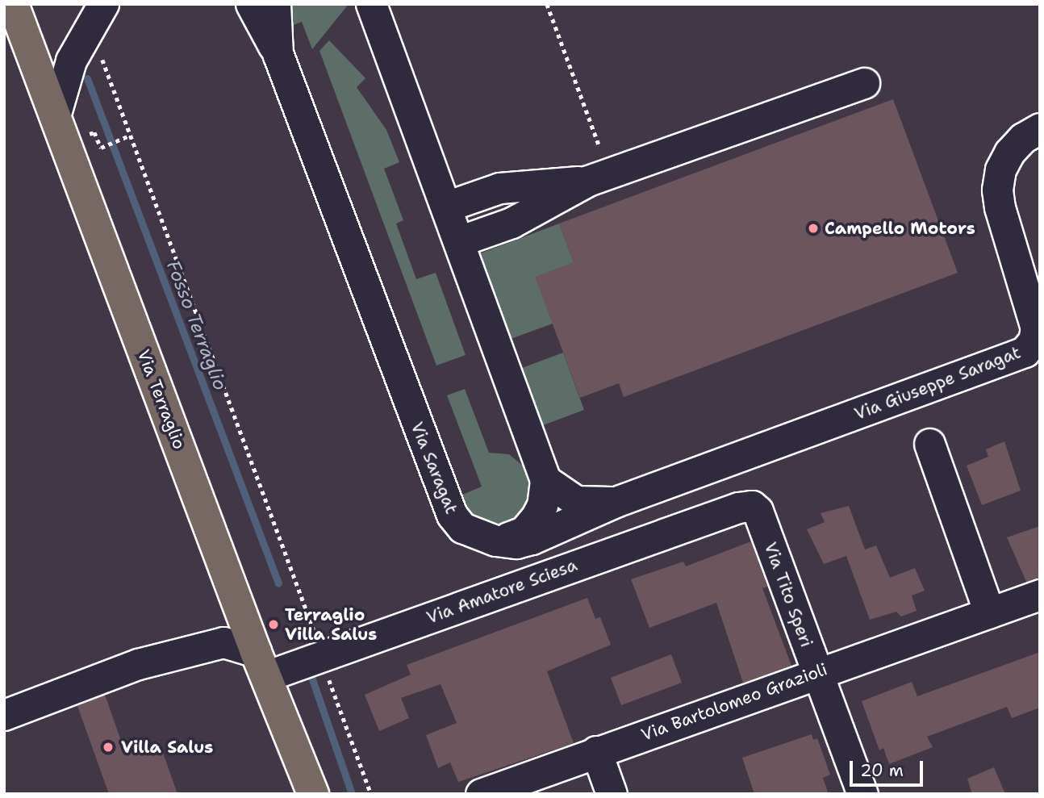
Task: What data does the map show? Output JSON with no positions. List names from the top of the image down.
{
  "streets": {
    "main road": ["Via Terraglio"],
    "street": [
      "Via Giuseppe Saragat",
      "Via Saragat",
      "Via Amatore Sciesa",
      "Via Tito Speri",
      "Via Bartolomeo Grazioli"
    ]
  },
  "crossings": [
    ["Via Giuseppe Saragat", "Via Saragat"],
    ["Via Terraglio", "Via Amatore Sciesa"],
    ["Via Amatore Sciesa", "Via Tito Speri"],
    ["Via Tito Speri", "Via Bartolomeo Grazioli"]
  ],
  "water": ["Fosso Terraglio"],
  "places": ["Campello Motors", "Terraglio Villa Salus", "Villa Salus"],
  "scale_bar": "20 m"
}
